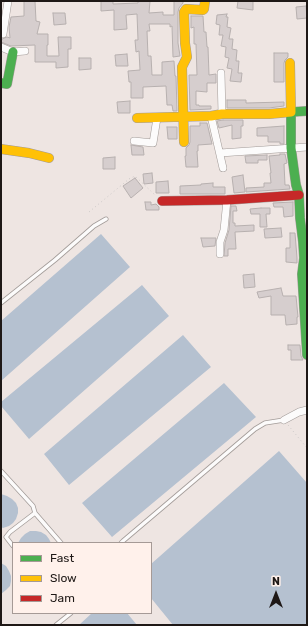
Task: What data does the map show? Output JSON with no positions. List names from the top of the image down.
{
  "legend": ["Fast", "Slow", "Jam"],
  "north": "top"
}
